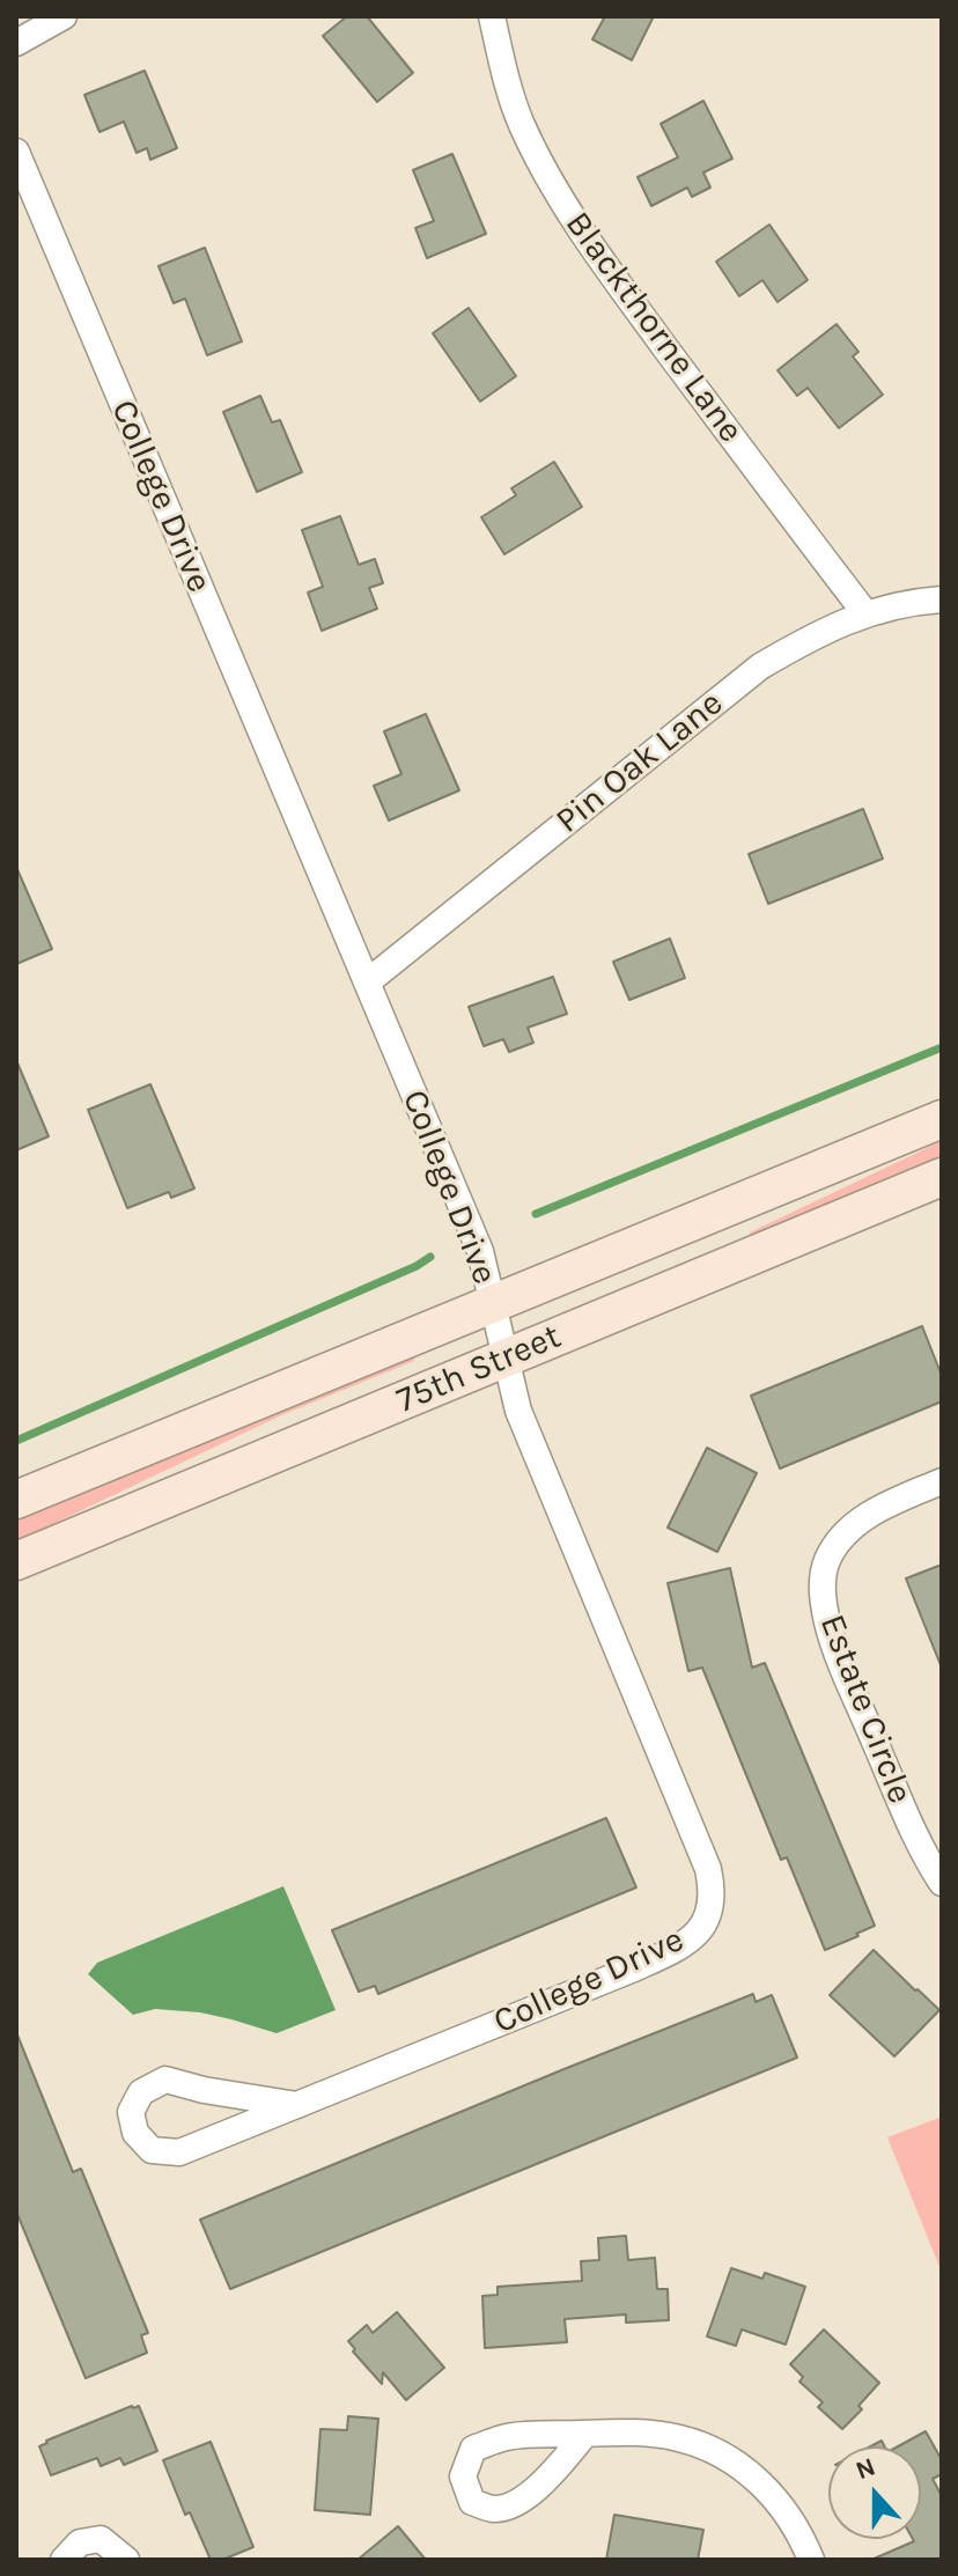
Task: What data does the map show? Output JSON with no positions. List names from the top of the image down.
{
  "streets": {
    "main road": ["75th Street"],
    "street": [
      "Blackthorne Lane",
      "College Drive",
      "Pin Oak Lane",
      "Estate Circle"
    ]
  },
  "crossings": [
    ["Blackthorne Lane", "Pin Oak Lane"],
    ["College Drive", "Pin Oak Lane"],
    ["College Drive", "75th Street"]
  ],
  "north": "top"
}
